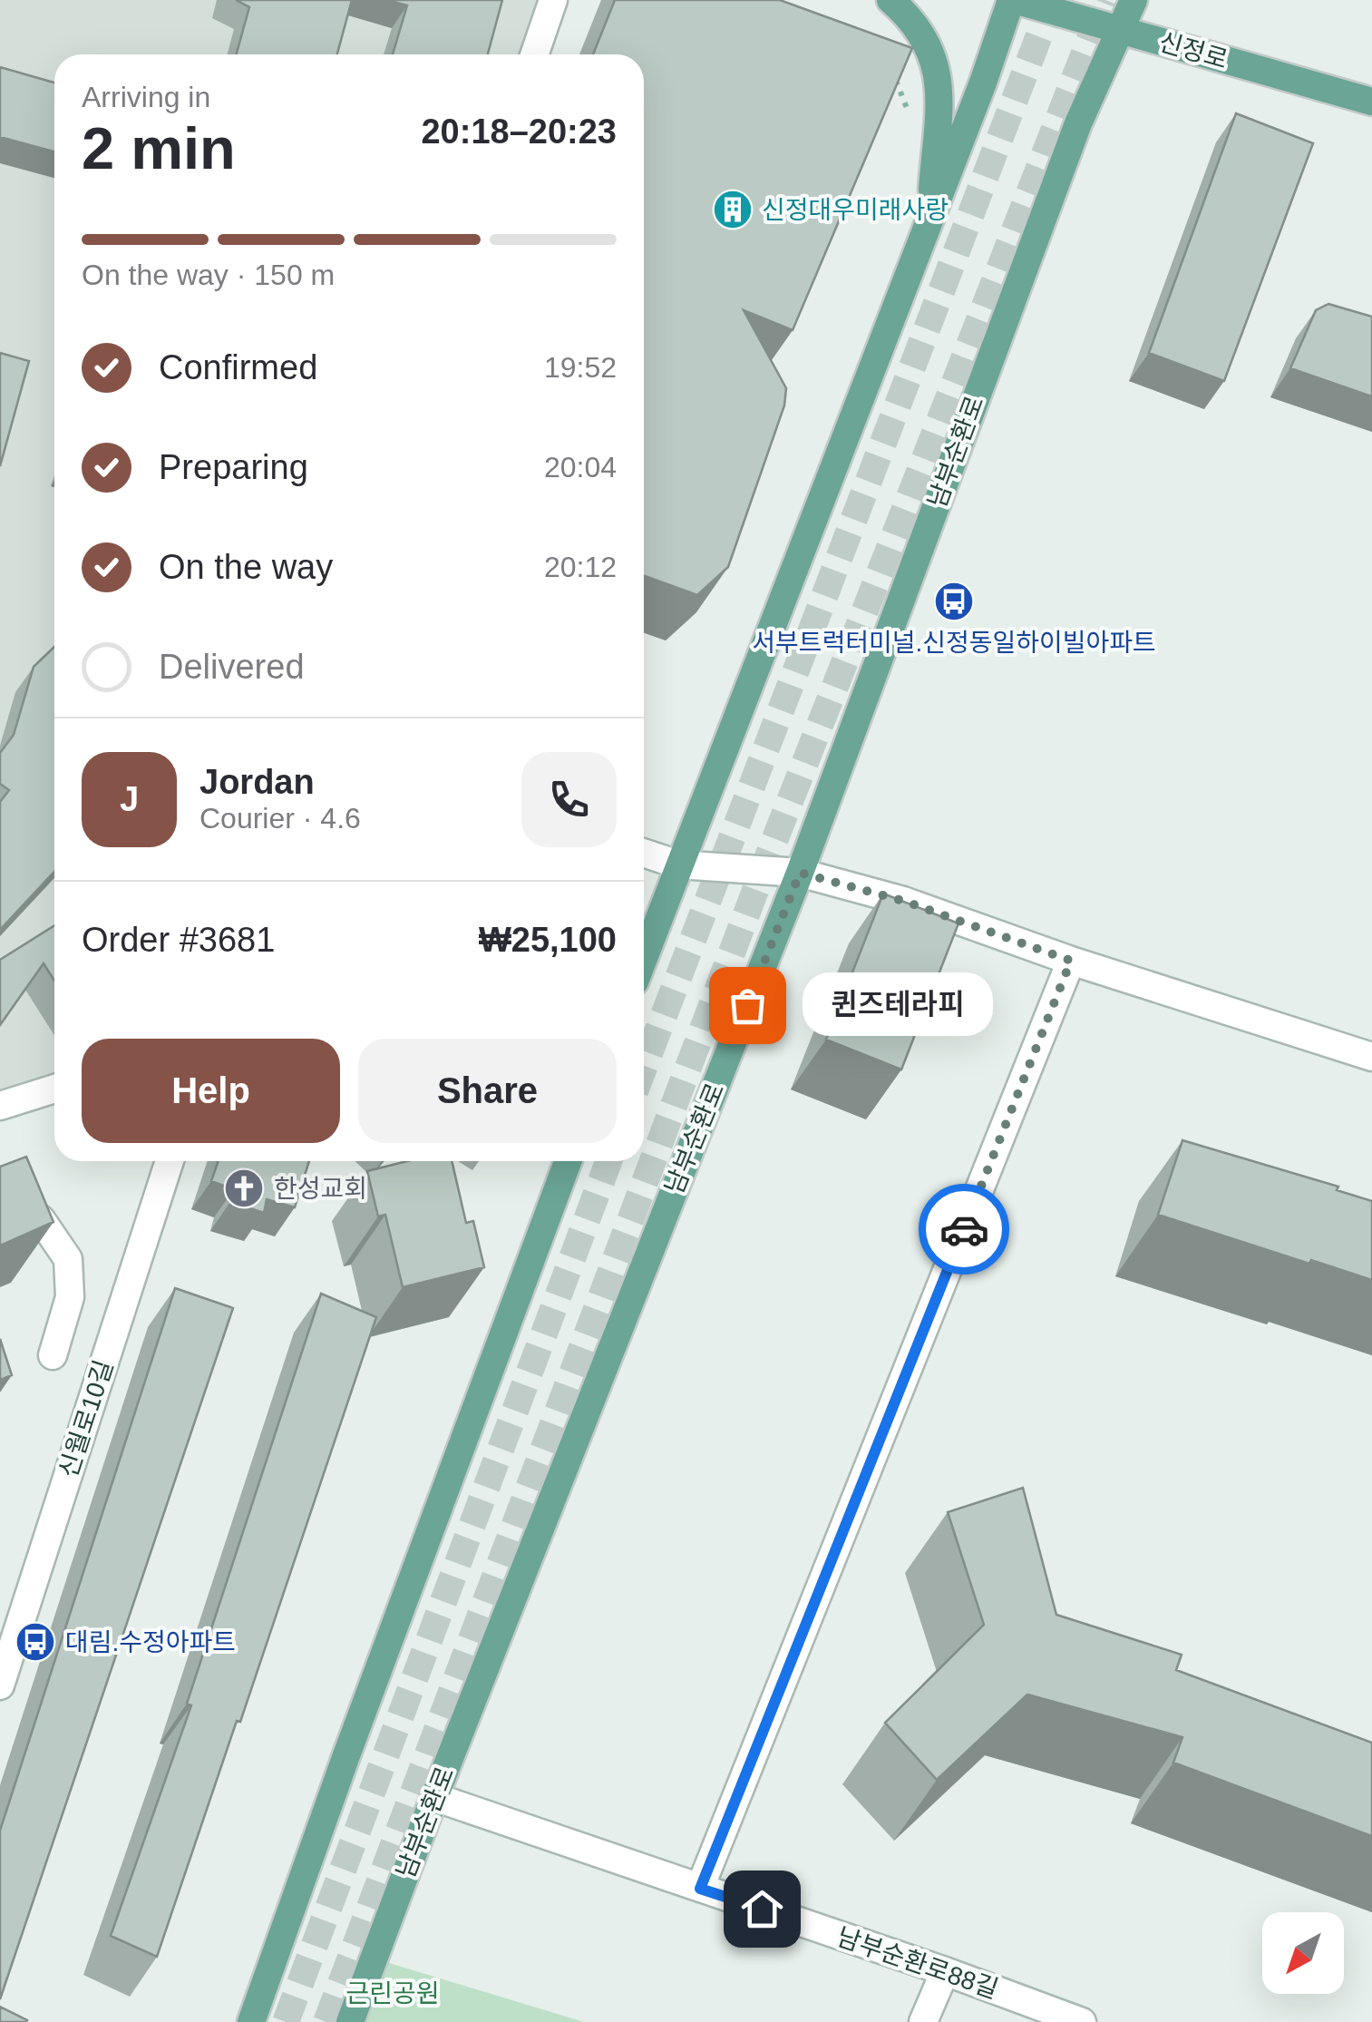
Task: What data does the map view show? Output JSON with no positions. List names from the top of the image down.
{
  "streets": {
    "main road": ["신정로", "남부순환로"],
    "street": ["신월로10길", "남부순환로88길"]
  },
  "crossings": [
    ["신정로", "남부순환로"],
    ["남부순환로", "남부순환로88길"]
  ],
  "parks": ["근린공원"],
  "places": {
    "building": ["신정대우미래사랑"],
    "bus stop": ["서부트럭터미널.신정동일하이빌아파트", "대림.수정아파트"],
    "other": ["퀸즈테라피"],
    "church": ["한성교회"]
  },
  "north": "bottom left",
  "page": {
    "heading": ["2 min", "Arriving in", "20:18–20:23"],
    "panel": [
      "Jordan",
      "Courier · 4.6",
      "Order #3681",
      "₩25,100"
    ],
    "bar": "On the way · 150 m",
    "list": [
      ["Confirmed", "19:52"],
      ["Preparing", "20:04"],
      ["On the way", "20:12"],
      "Delivered"
    ],
    "round": "J",
    "bubble": "퀸즈테라피",
    "buttons": ["Help", "Share"]
  }
}
